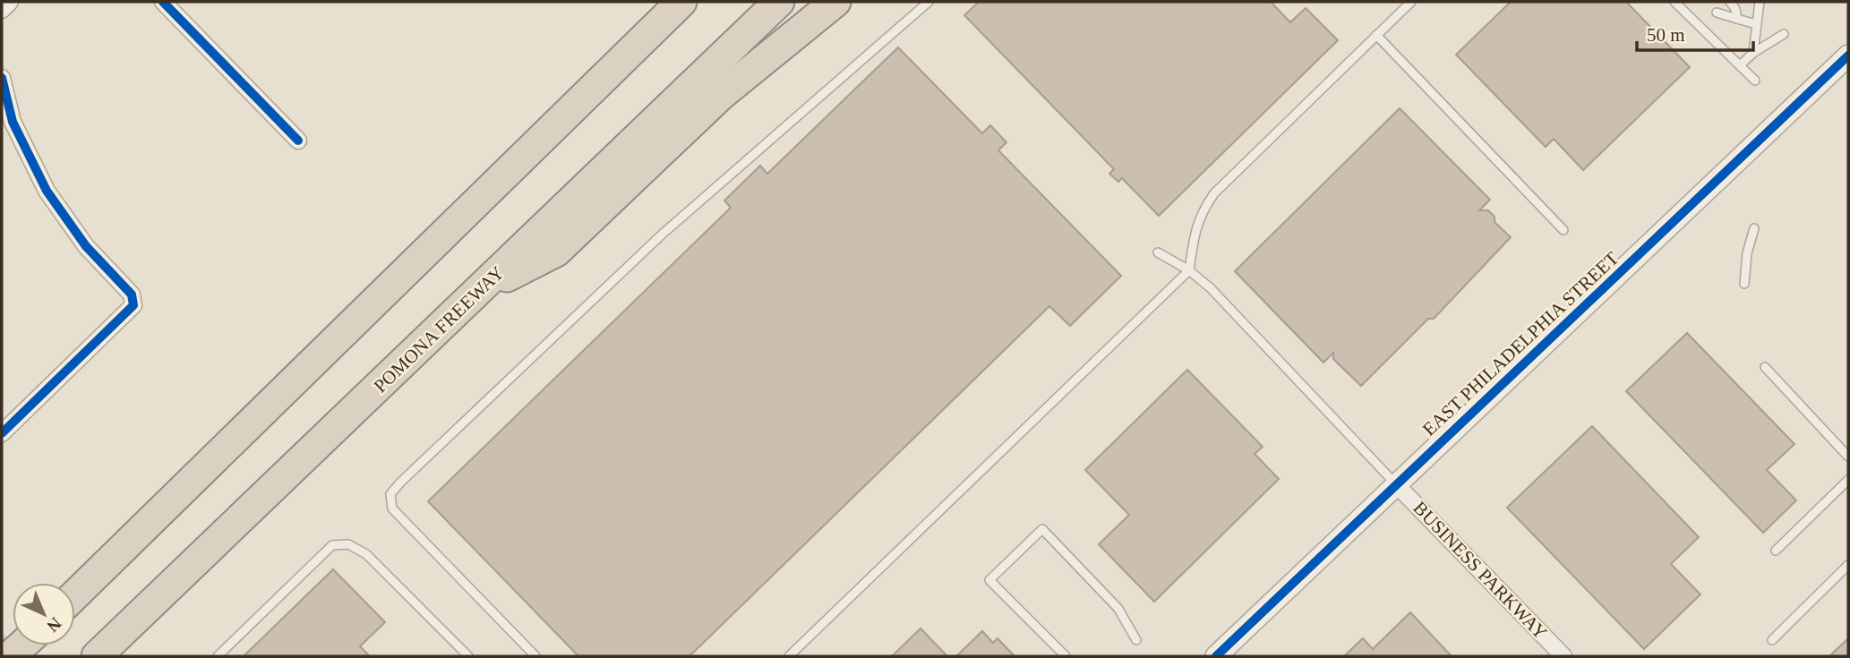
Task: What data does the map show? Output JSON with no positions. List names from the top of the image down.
{
  "streets": {
    "highway": ["POMONA FREEWAY"],
    "street": ["EAST PHILADELPHIA STREET", "BUSINESS PARKWAY"]
  },
  "crossings": [
    ["EAST PHILADELPHIA STREET", "BUSINESS PARKWAY"]
  ],
  "scale_bar": "50 m",
  "north": "bottom right"
}
